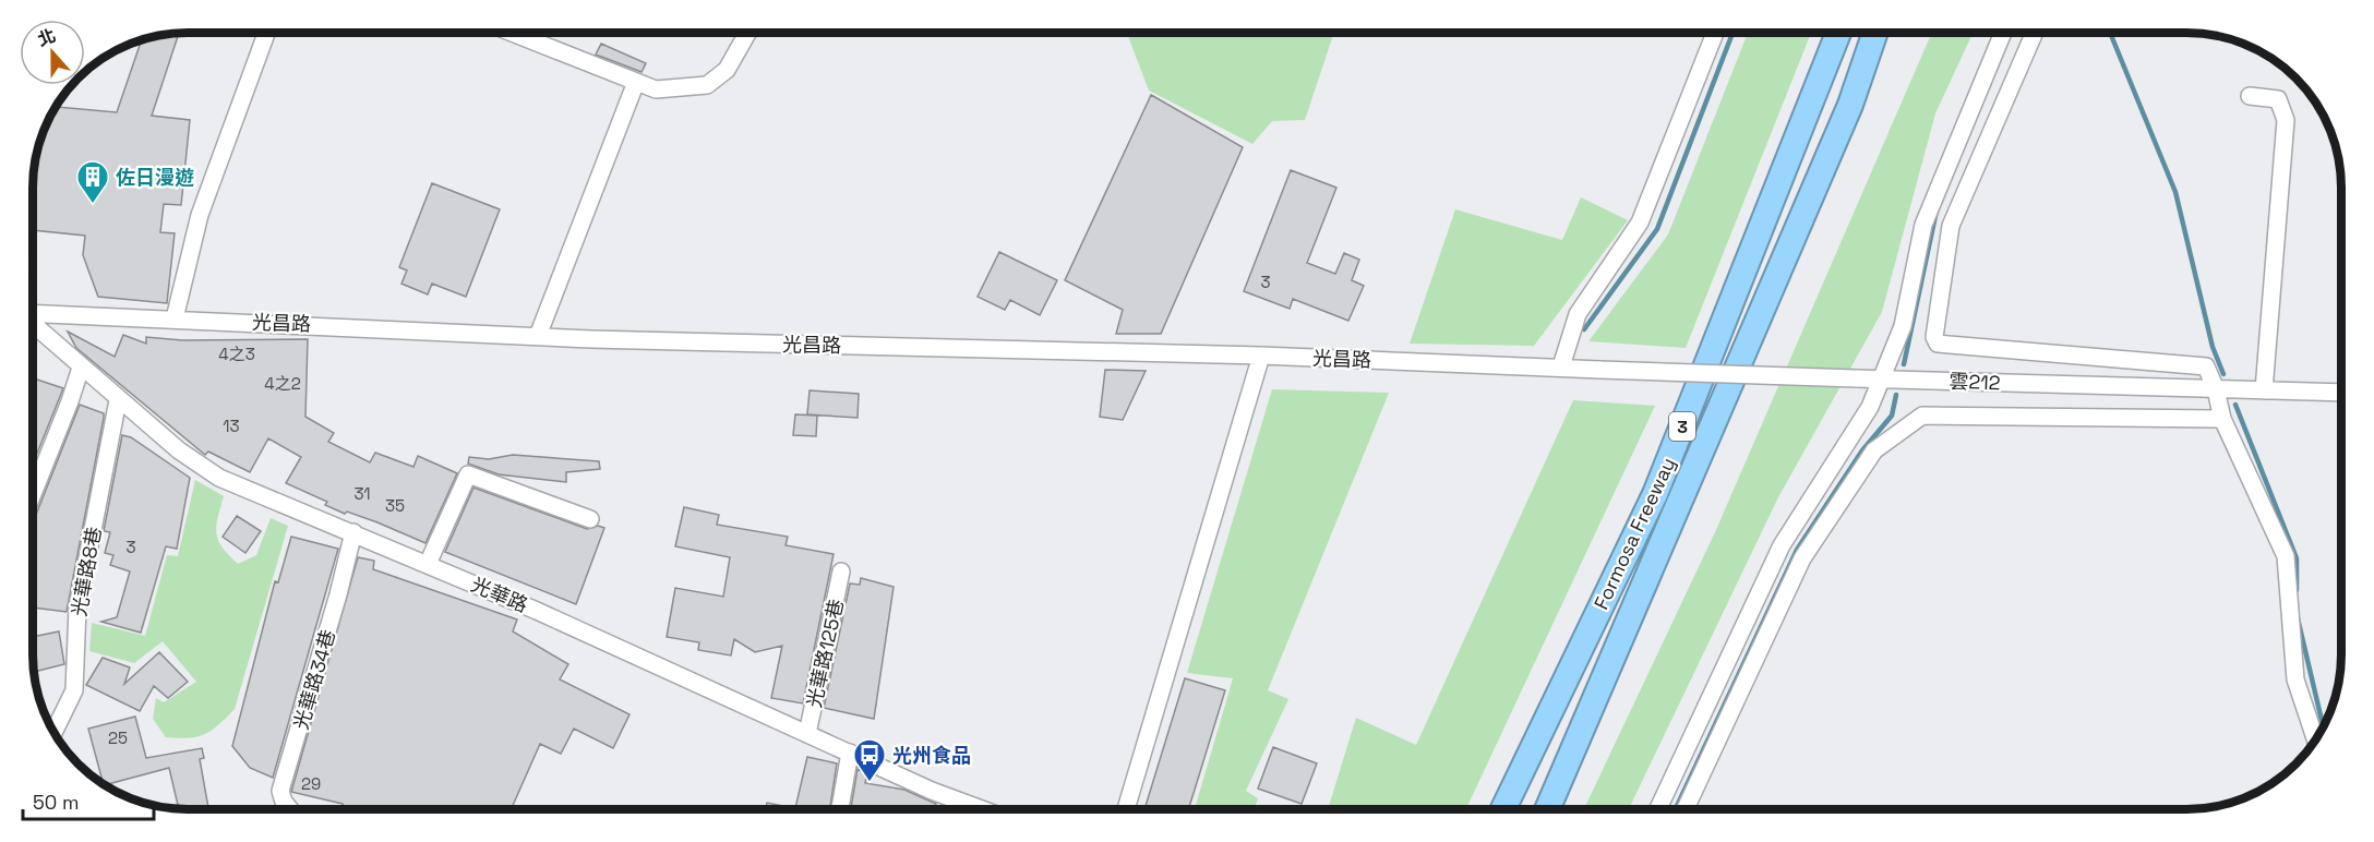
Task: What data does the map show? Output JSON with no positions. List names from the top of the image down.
{
  "streets": {
    "highway": ["3", "Formosa Freeway"],
    "street": [
      "光昌路",
      "雲212",
      "光華路8巷",
      "光華路",
      "光華路125巷",
      "光華路34巷"
    ]
  },
  "crossings": [
    ["光昌路", "雲212"],
    ["光華路8巷", "光華路"],
    ["光華路", "光華路125巷"],
    ["光華路", "光華路34巷"]
  ],
  "places": {
    "building": ["佐日漫遊"],
    "bus stop": ["光州食品"]
  },
  "house_numbers": [
    "3",
    "4之3",
    "4之2",
    "13",
    "31",
    "35",
    "3",
    "25",
    "29"
  ],
  "scale_bar": "50 m",
  "north": "top"
}
